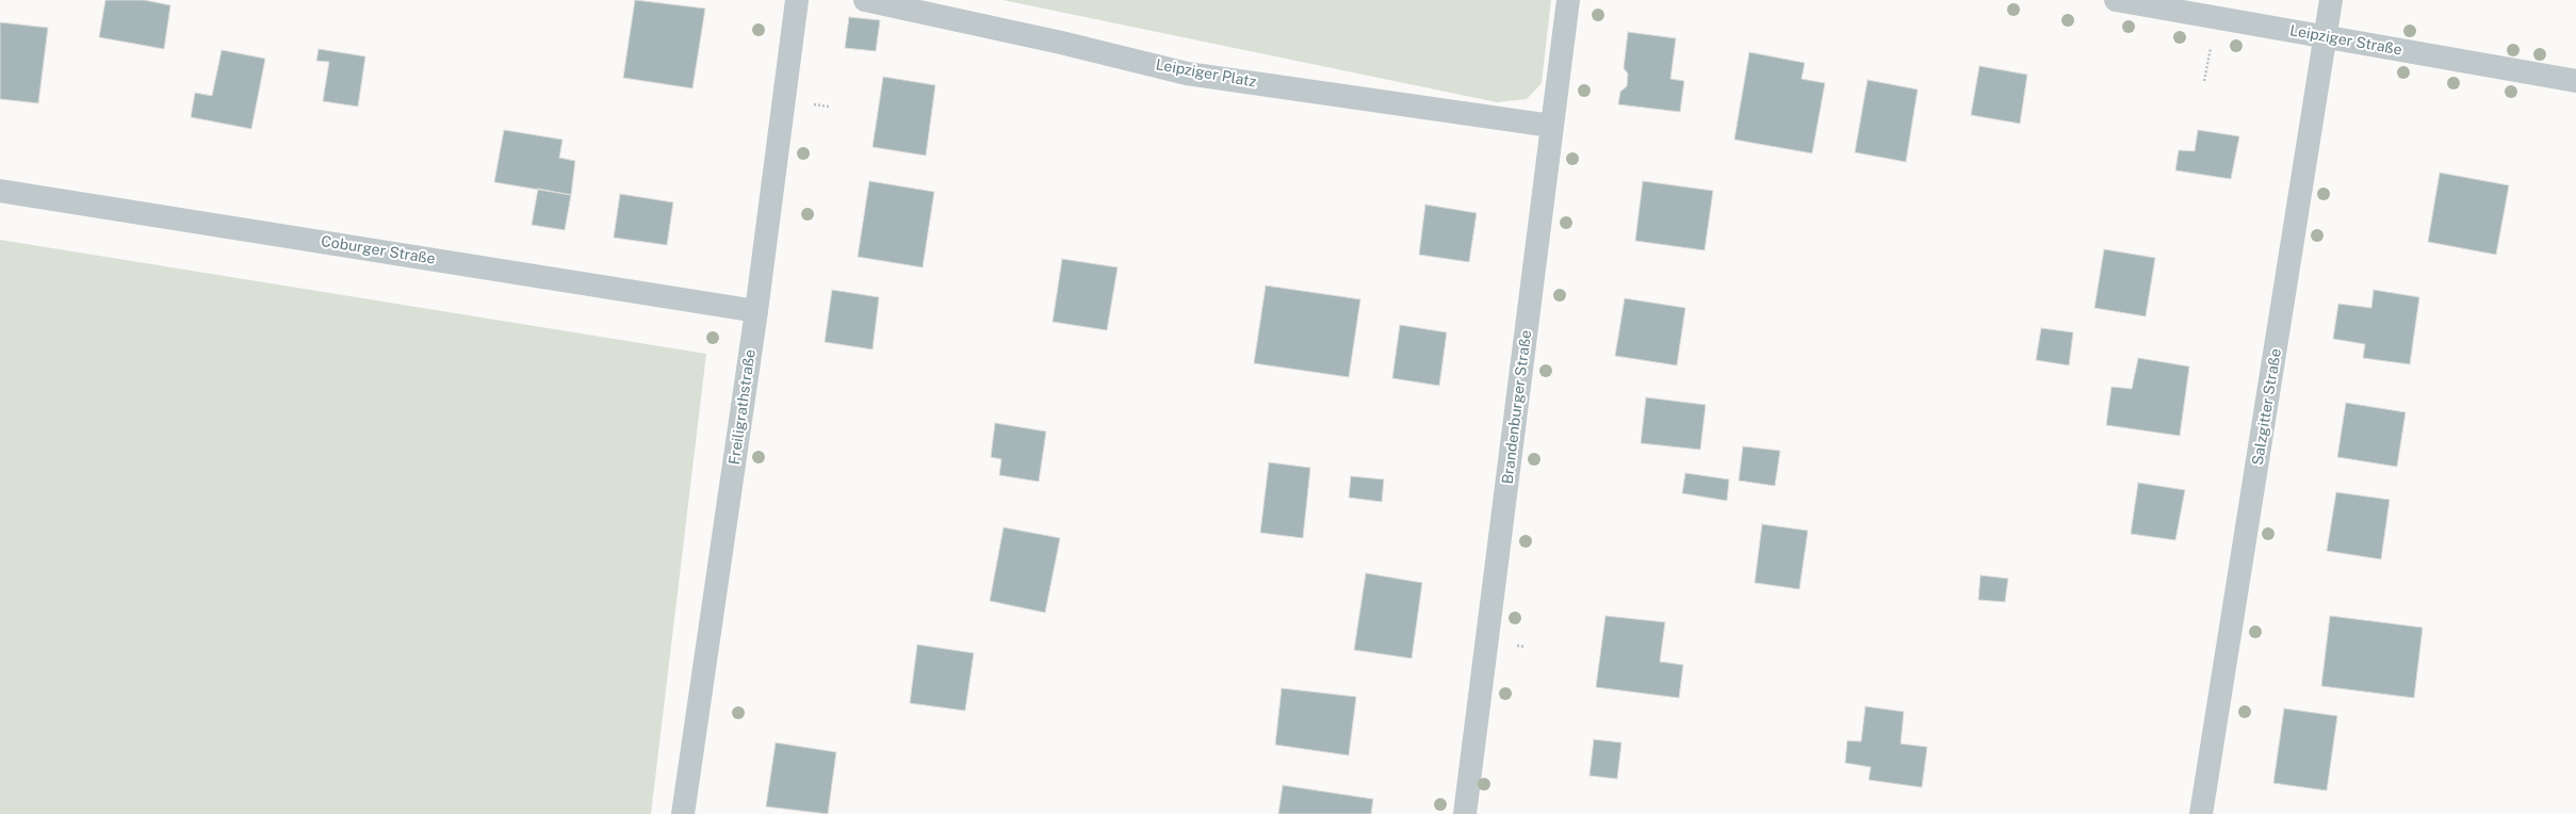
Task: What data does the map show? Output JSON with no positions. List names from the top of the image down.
{
  "streets": {
    "street": [
      "Leipziger Straße",
      "Leipziger Platz",
      "Coburger Straße",
      "Freiligrathstraße",
      "Brandenburger Straße",
      "Salzgitter Straße"
    ]
  },
  "crossings": [
    ["Leipziger Straße", "Salzgitter Straße"],
    ["Leipziger Platz", "Brandenburger Straße"],
    ["Coburger Straße", "Freiligrathstraße"]
  ]
}
